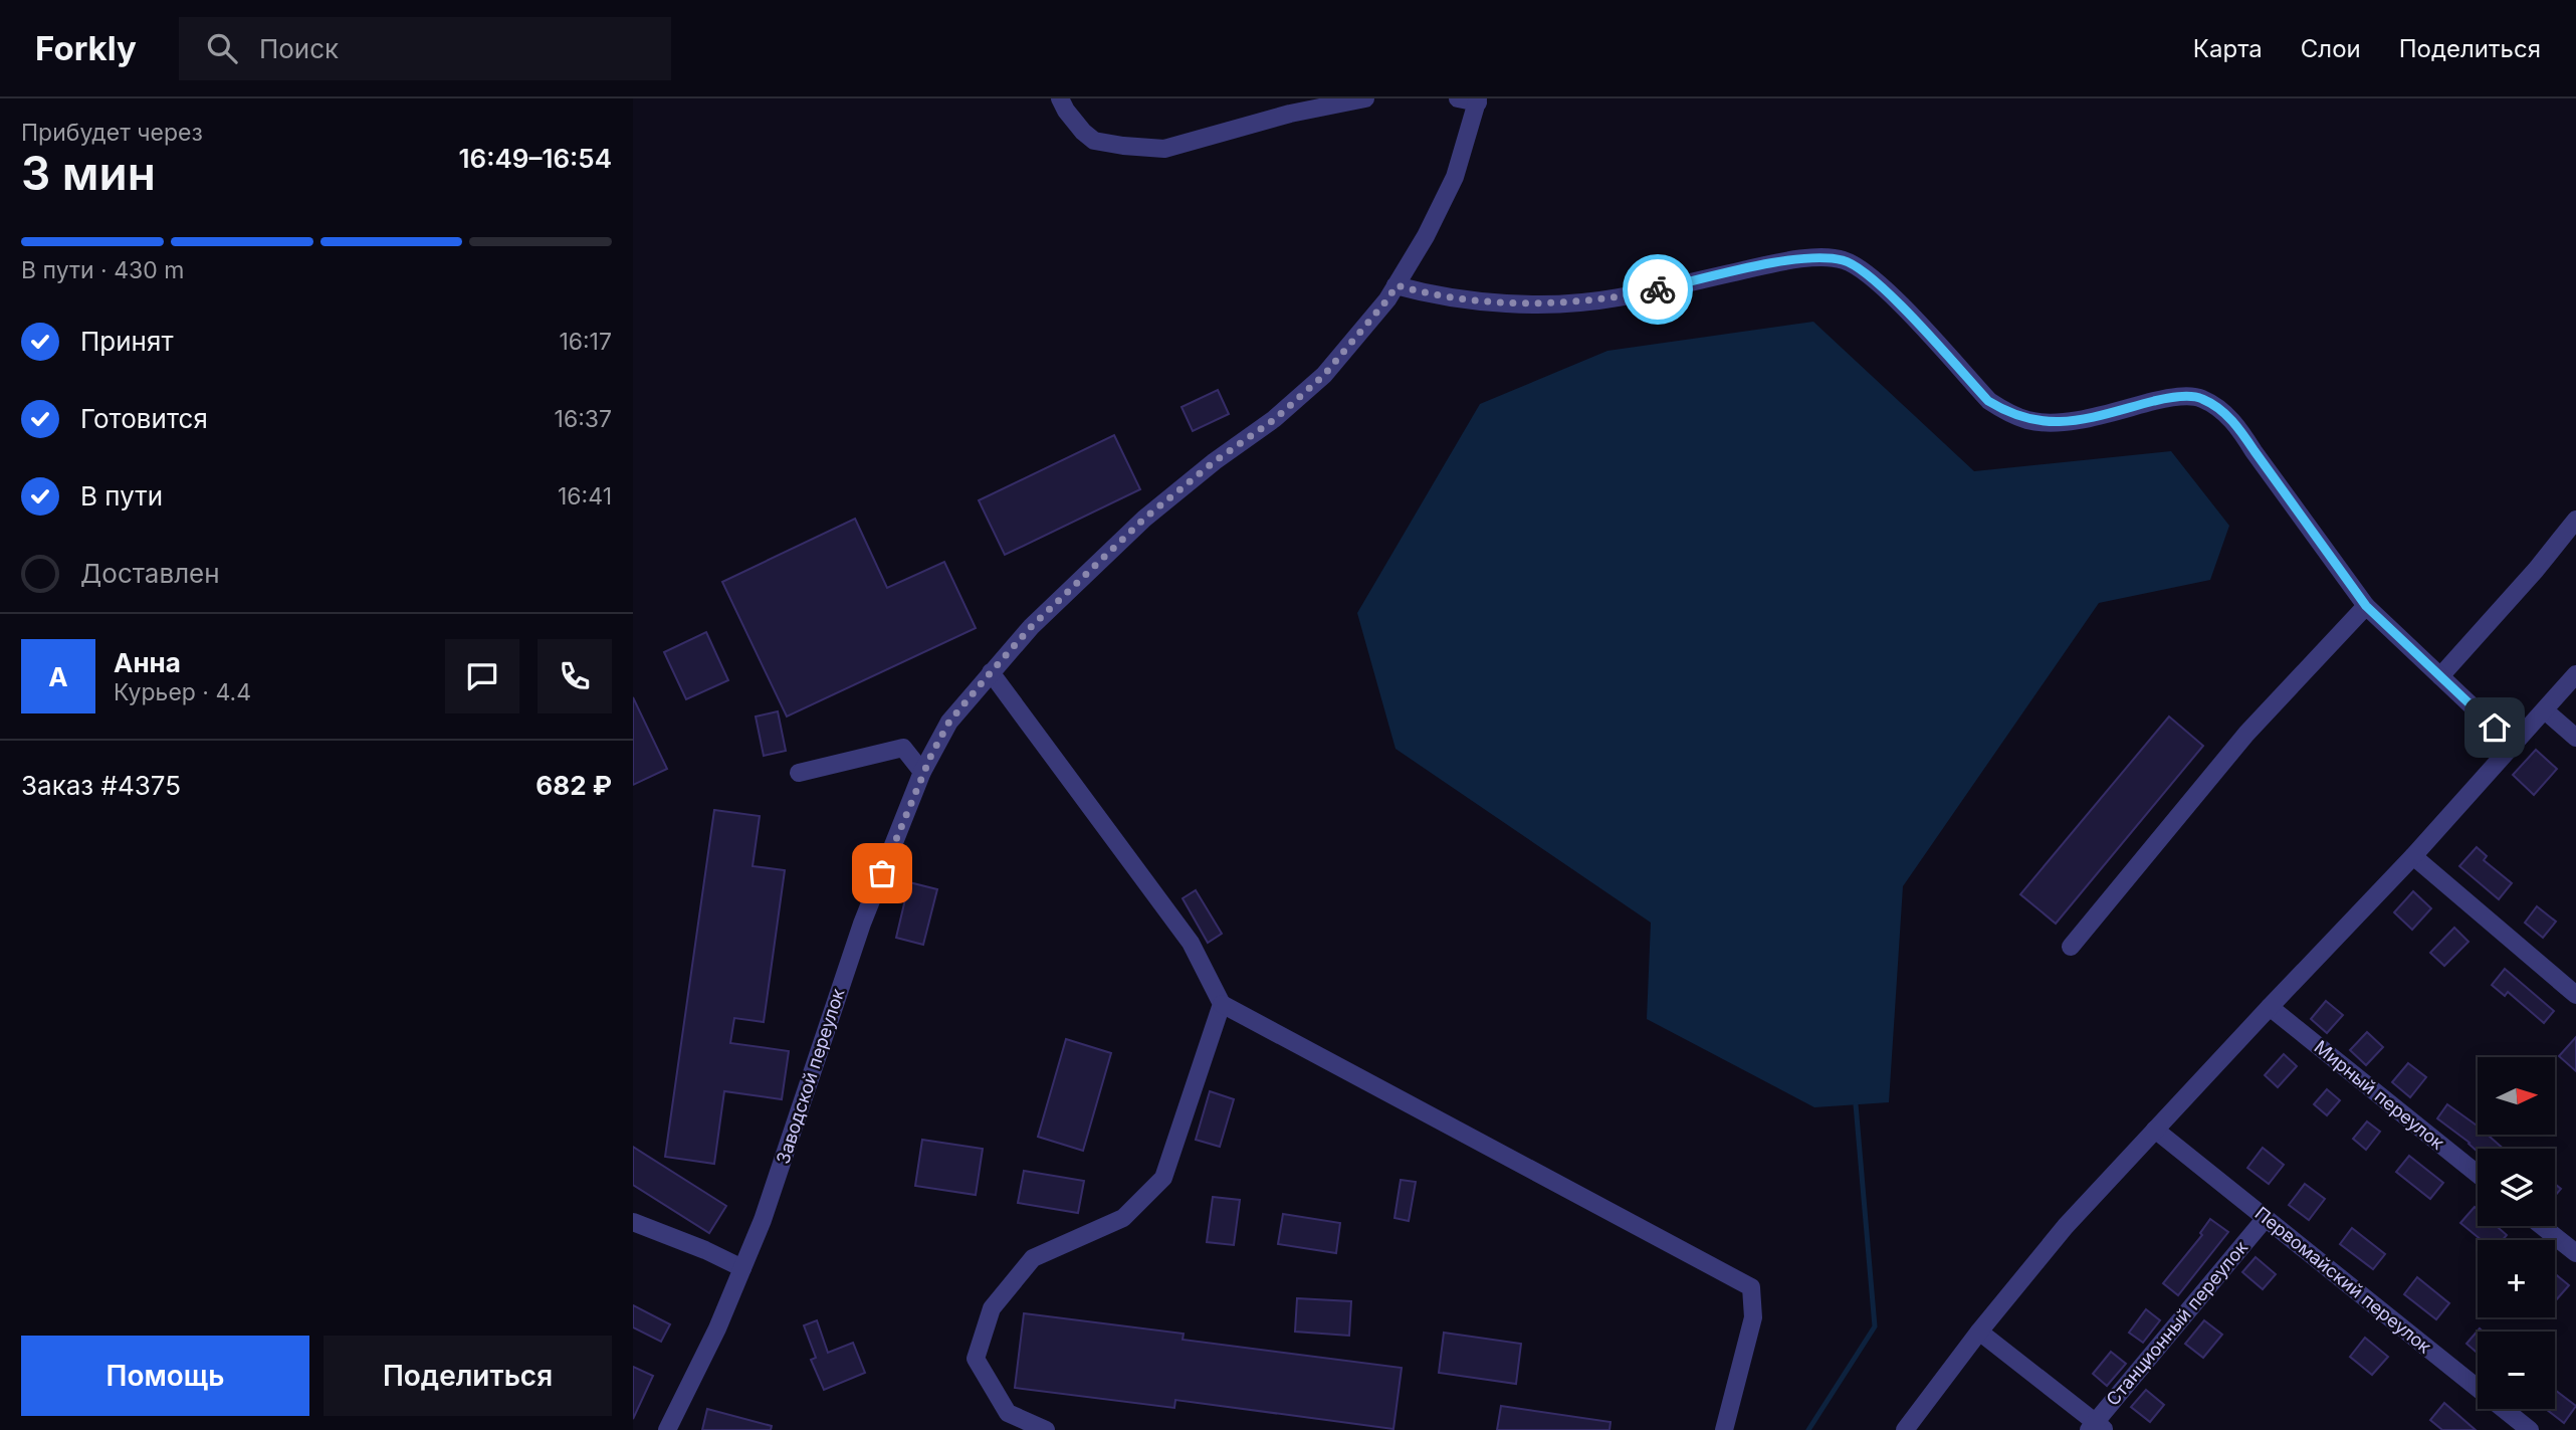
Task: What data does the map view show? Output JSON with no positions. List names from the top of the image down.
{
  "streets": {
    "street": [
      "Заводской переулок",
      "Мирный переулок",
      "Первомайский переулок",
      "Станционный переулок"
    ]
  },
  "crossings": [
    ["Первомайский переулок", "Станционный переулок"]
  ],
  "north": "right",
  "page": {
    "header": "Forkly",
    "search": "Поиск",
    "nav": ["Карта", "Слои", "Поделиться"],
    "heading": ["3 мин", "Прибудет через", "16:49–16:54"],
    "panel": [
      "Анна",
      "Курьер · 4.4",
      "Заказ #4375",
      "682 ₽"
    ],
    "bar": "В пути · 430 m",
    "list": [
      ["Принят", "16:17"],
      ["Готовится", "16:37"],
      ["В пути", "16:41"],
      "Доставлен"
    ],
    "round": "А",
    "map_buttons": ["+", "−"],
    "buttons": ["Помощь", "Поделиться"]
  }
}
